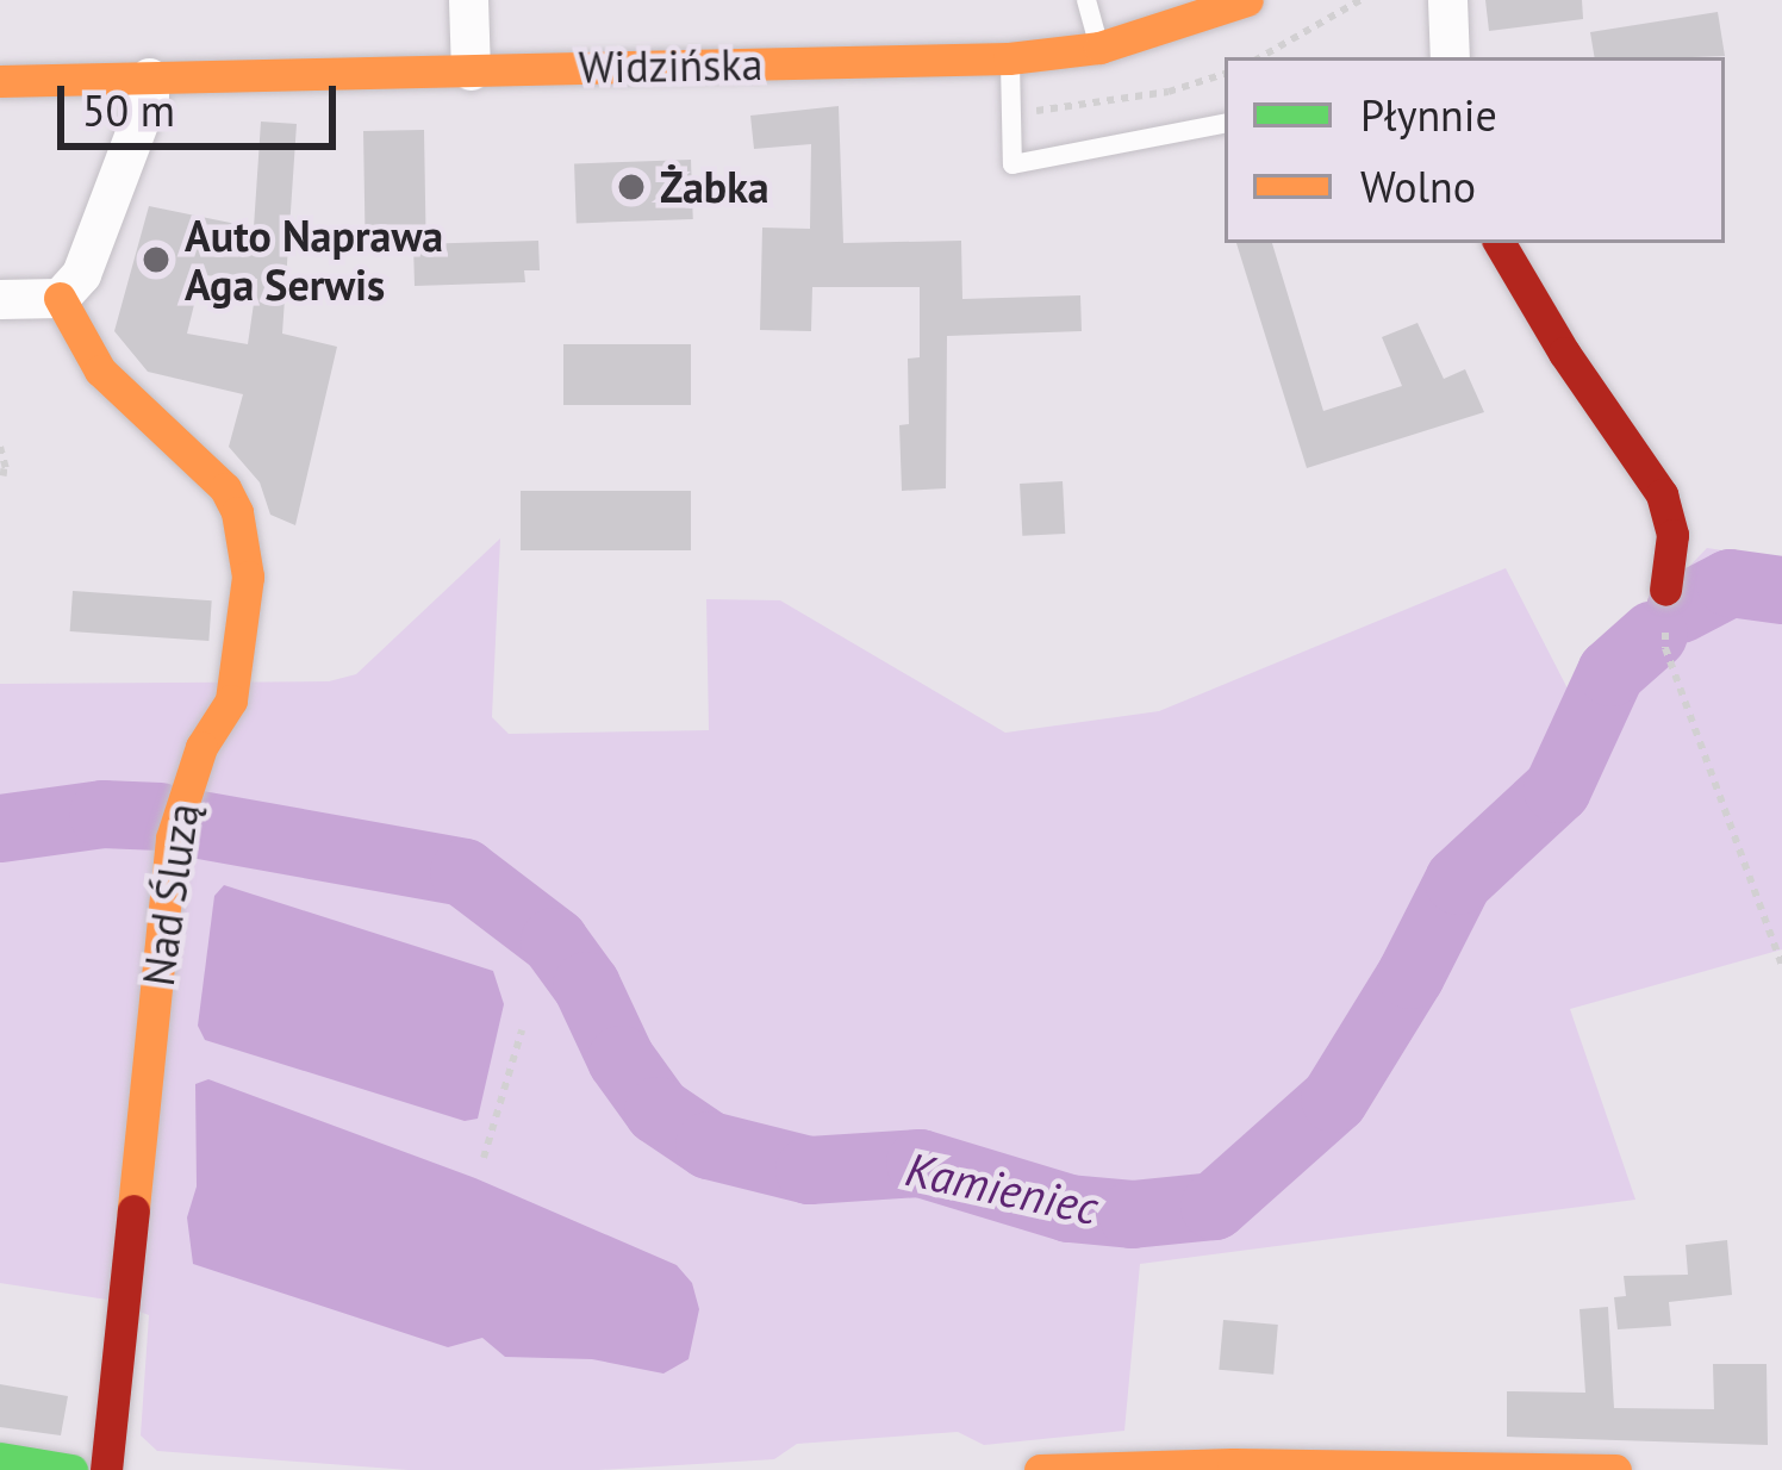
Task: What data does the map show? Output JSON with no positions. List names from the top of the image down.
{
  "streets": {
    "street": ["Widzińska", "Nad Śluzą"]
  },
  "water": ["Kamieniec"],
  "places": ["Żabka", "Auto Naprawa Aga Serwis"],
  "legend": ["Płynnie", "Wolno"],
  "scale_bar": "50 m"
}
